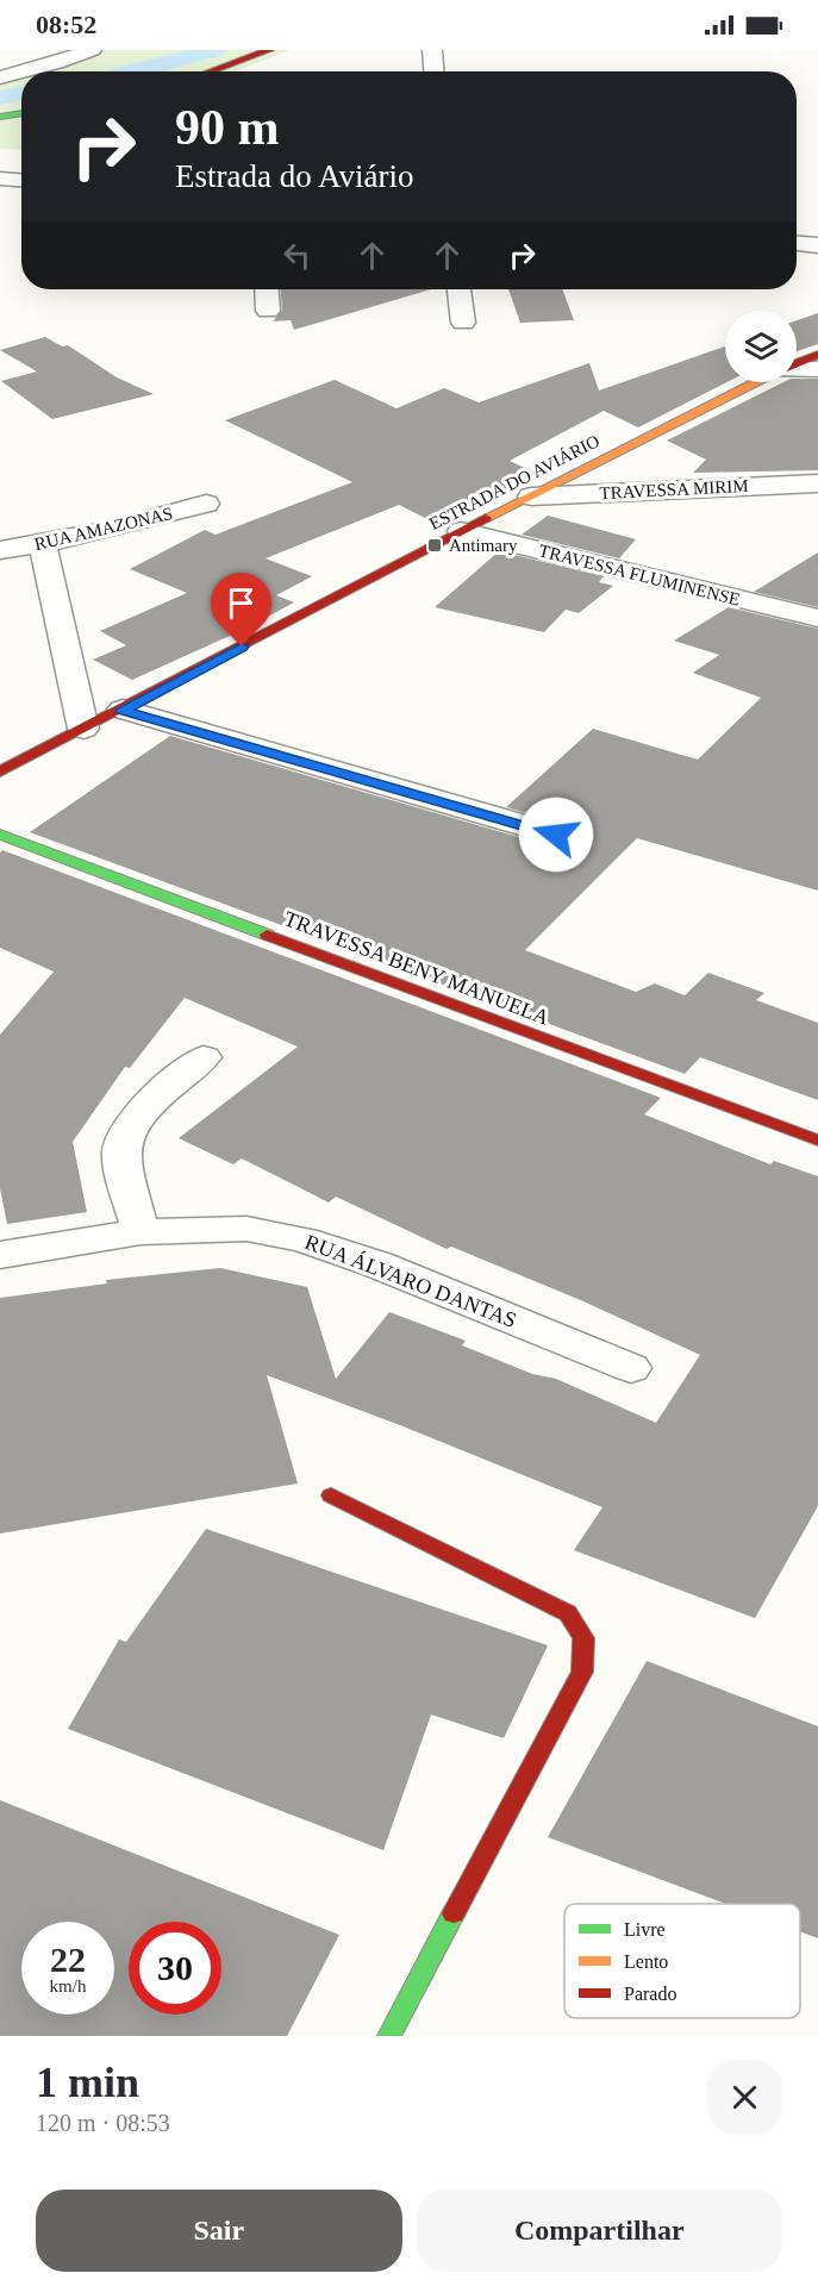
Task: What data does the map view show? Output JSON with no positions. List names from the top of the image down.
{
  "streets": {
    "street": [
      "ESTRADA DO AVIÁRIO",
      "TRAVESSA MIRIM",
      "RUA AMAZONAS",
      "TRAVESSA FLUMINENSE",
      "TRAVESSA BENY MANUELA",
      "RUA ÁLVARO DANTAS"
    ]
  },
  "crossings": [
    ["ESTRADA DO AVIÁRIO", "TRAVESSA MIRIM"],
    ["ESTRADA DO AVIÁRIO", "TRAVESSA FLUMINENSE"]
  ],
  "places": {
    "transit": ["Antimary"]
  },
  "legend": ["Livre", "Lento", "Parado"],
  "page": {
    "status": "08:52",
    "turn": ["90 m", "Estrada do Aviário"],
    "speed": "22 km/h",
    "limit": "30",
    "heading": ["1 min", "120 m · 08:53"],
    "buttons": ["Sair", "Compartilhar"]
  }
}
